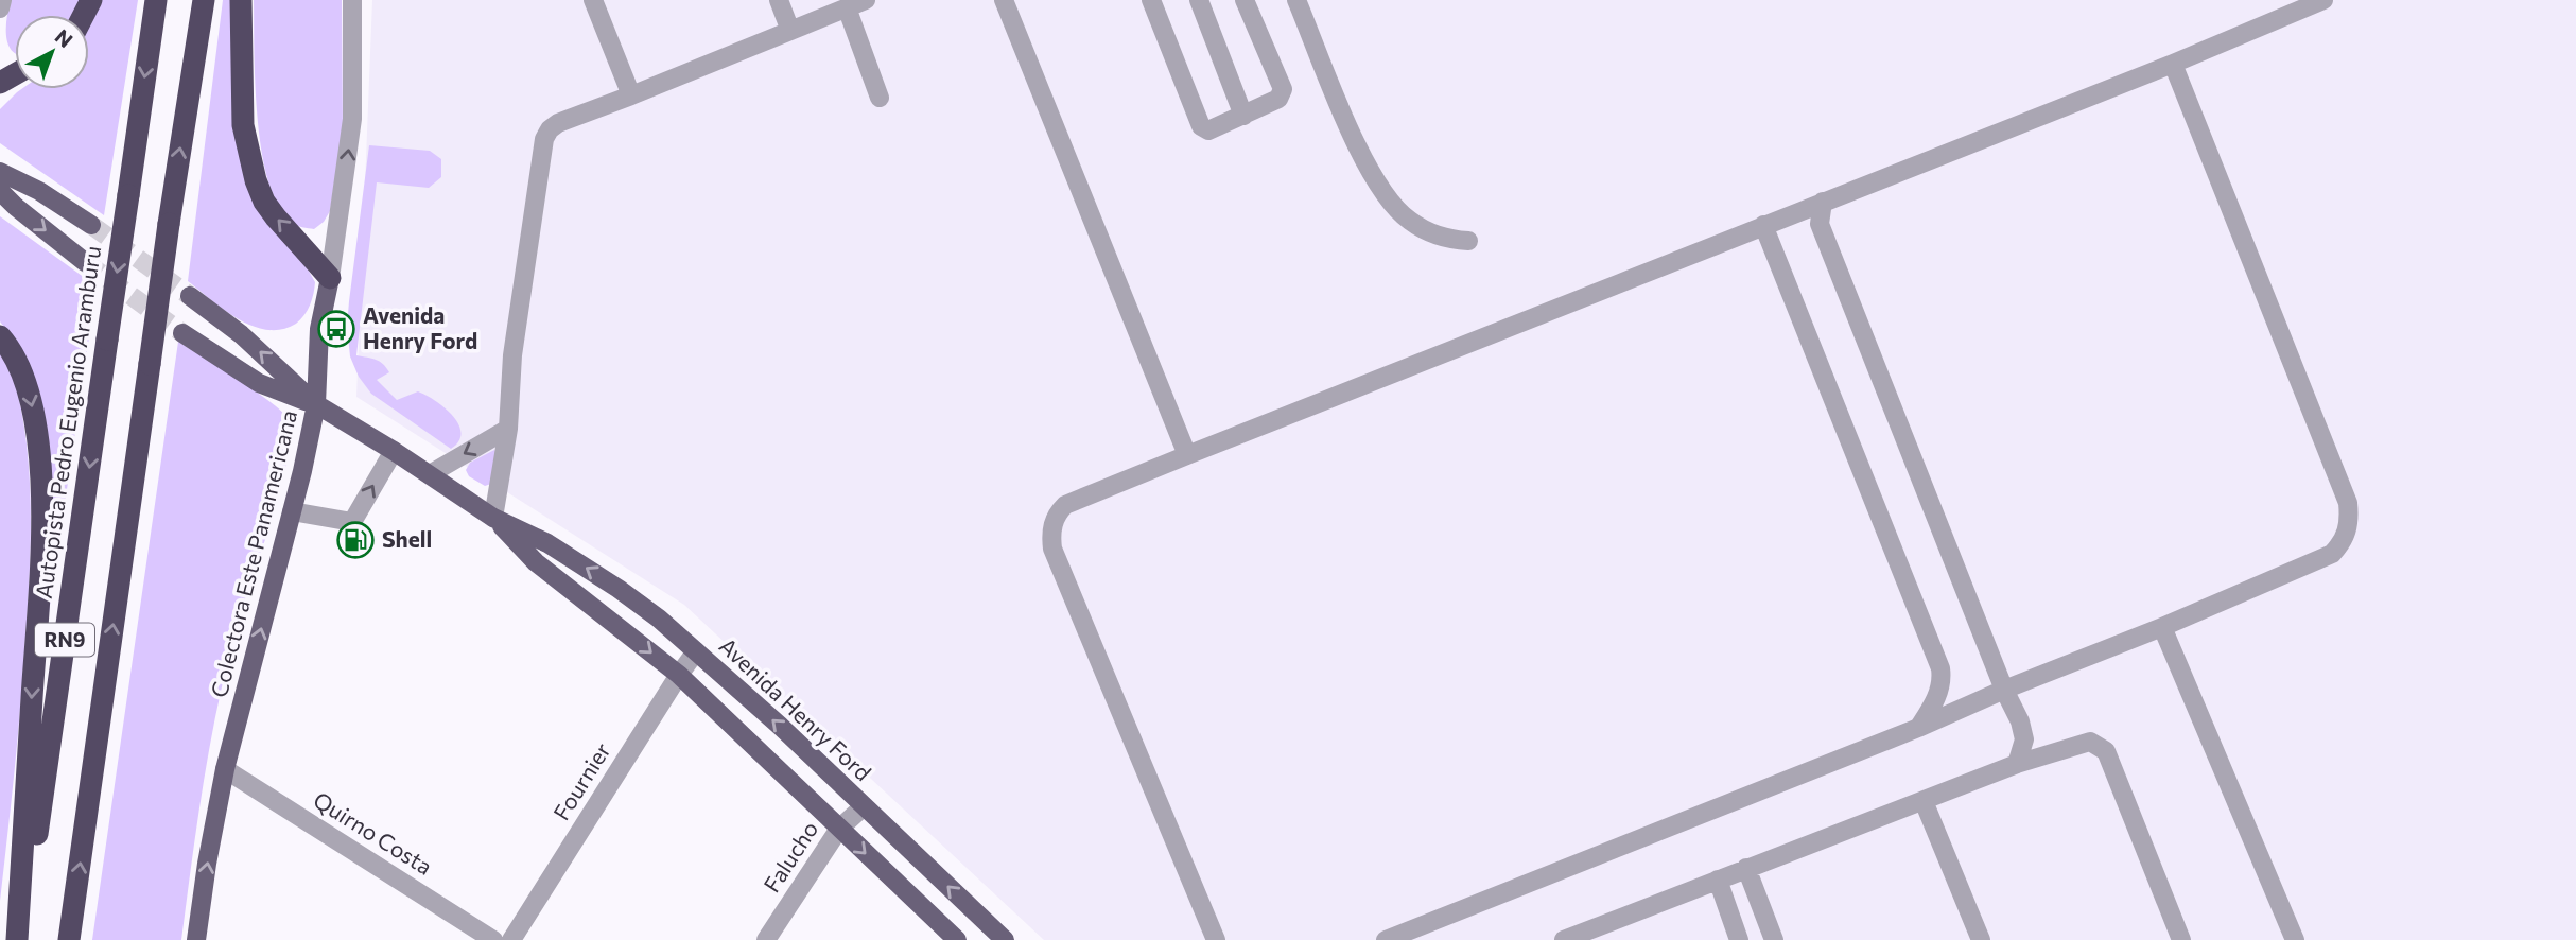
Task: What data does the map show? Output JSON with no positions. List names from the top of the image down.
{
  "streets": {
    "highway": ["Autopista Pedro Eugenio Aramburu", "RN9"],
    "main road": ["Colectora Este Panamericana", "Avenida Henry Ford"],
    "street": ["Fournier", "Quirno Costa", "Falucho"]
  },
  "crossings": [
    ["Colectora Este Panamericana", "Avenida Henry Ford"],
    ["Colectora Este Panamericana", "Quirno Costa"],
    ["Avenida Henry Ford", "Fournier"],
    ["Avenida Henry Ford", "Falucho"]
  ],
  "one_way": ["Colectora Este Panamericana"],
  "places": {
    "bus stop": ["Avenida Henry Ford"],
    "fuel station": ["Shell"]
  },
  "north": "top right"
}
